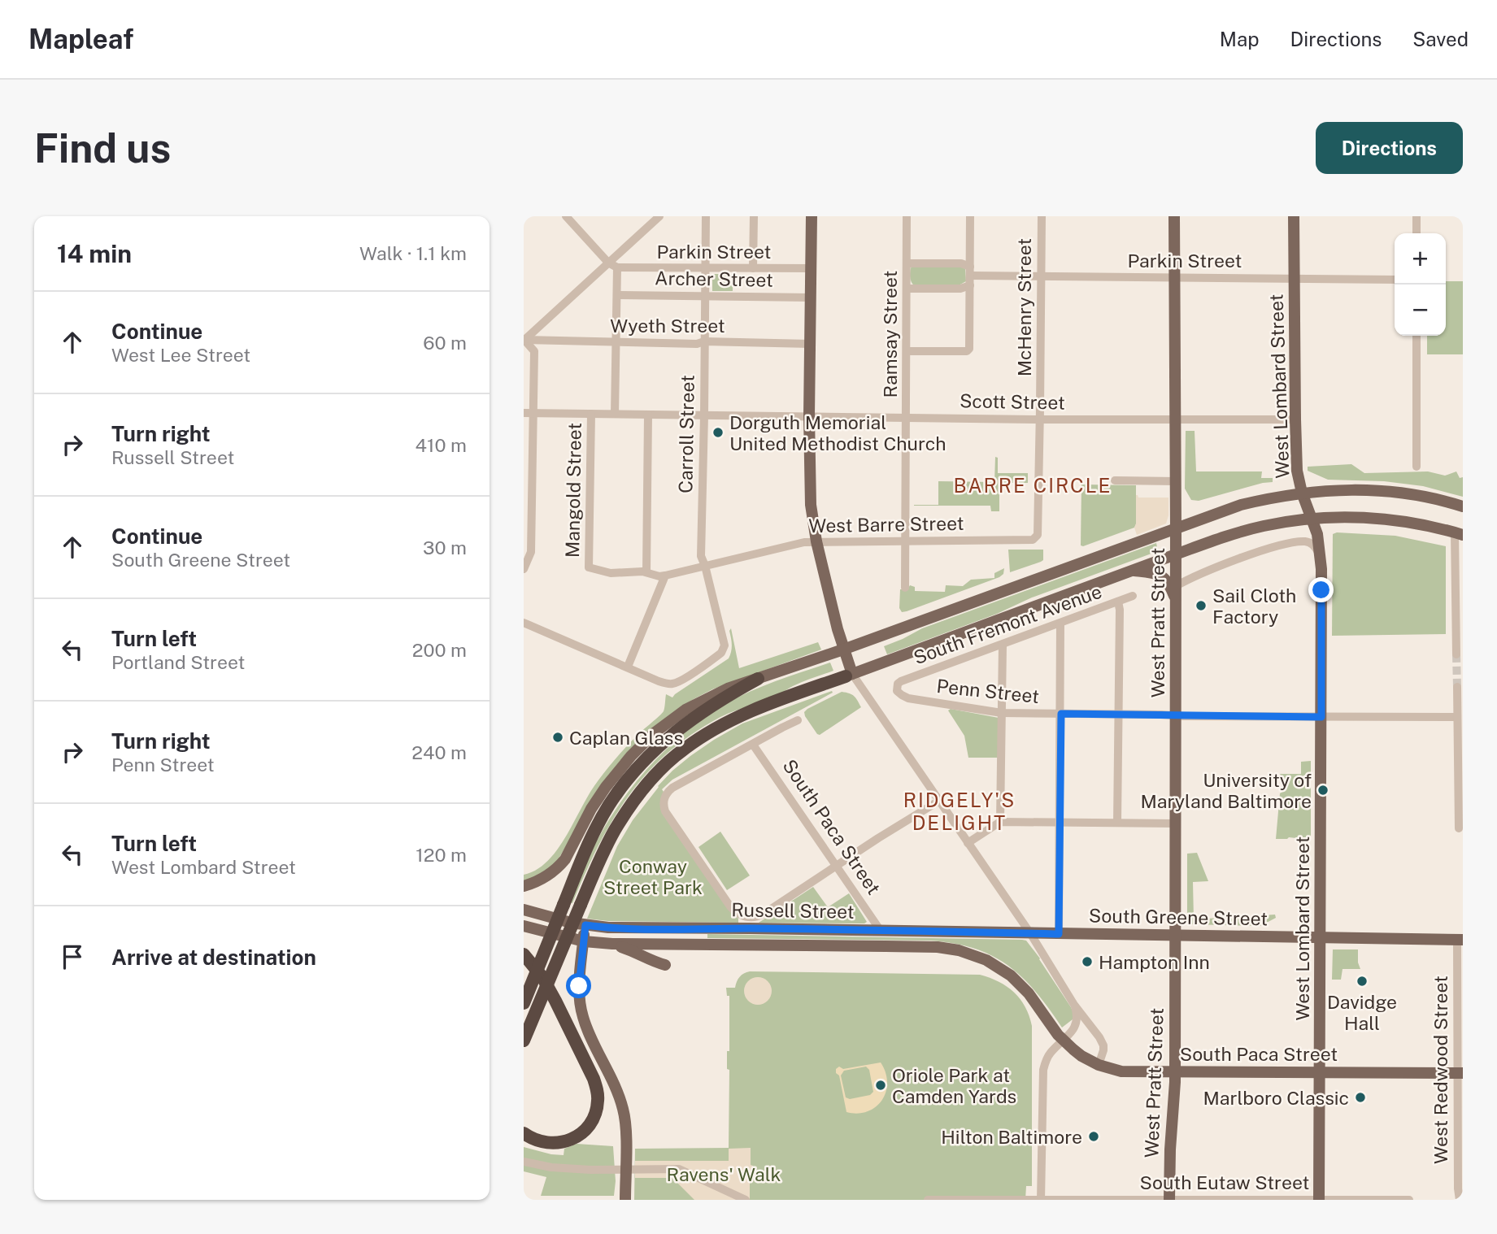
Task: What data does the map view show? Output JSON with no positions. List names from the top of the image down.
{
  "streets": {
    "main road": [
      "West Lombard Street",
      "West Pratt Street",
      "South Paca Street",
      "Russell Street",
      "South Greene Street"
    ],
    "street": [
      "Parkin Street",
      "Archer Street",
      "McHenry Street",
      "Wyeth Street",
      "Ramsay Street",
      "Scott Street",
      "Carroll Street",
      "Mangold Street",
      "West Barre Street",
      "South Fremont Avenue",
      "Penn Street",
      "West Redwood Street",
      "South Eutaw Street"
    ]
  },
  "crossings": [
    ["Parkin Street", "McHenry Street"],
    ["Parkin Street", "Ramsay Street"],
    ["Parkin Street", "West Lombard Street"],
    ["Parkin Street", "Carroll Street"],
    ["Parkin Street", "West Pratt Street"],
    ["Archer Street", "Carroll Street"],
    ["McHenry Street", "Scott Street"],
    ["McHenry Street", "West Barre Street"],
    ["Wyeth Street", "Carroll Street"],
    ["Ramsay Street", "Scott Street"],
    ["Ramsay Street", "West Barre Street"],
    ["West Lombard Street", "Scott Street"],
    ["West Lombard Street", "Penn Street"],
    ["West Lombard Street", "South Paca Street"],
    ["West Lombard Street", "South Greene Street"],
    ["West Lombard Street", "South Eutaw Street"],
    ["Scott Street", "Carroll Street"],
    ["Scott Street", "Mangold Street"],
    ["Scott Street", "West Pratt Street"],
    ["Carroll Street", "West Barre Street"],
    ["West Pratt Street", "Penn Street"],
    ["West Pratt Street", "South Paca Street"],
    ["West Pratt Street", "South Greene Street"],
    ["West Pratt Street", "South Eutaw Street"],
    ["South Fremont Avenue", "Penn Street"],
    ["South Paca Street", "Russell Street"],
    ["South Paca Street", "West Redwood Street"],
    ["Russell Street", "South Greene Street"],
    ["South Greene Street", "West Redwood Street"]
  ],
  "districts": ["BARRE CIRCLE", "RIDGELY'S DELIGHT"],
  "parks": ["Conway Street Park", "Ravens' Walk"],
  "places": [
    "Dorguth Memorial United Methodist Church",
    "Sail Cloth Factory",
    "Caplan Glass",
    "University of Maryland Baltimore",
    "Hampton Inn",
    "Davidge Hall",
    "Oriole Park at Camden Yards",
    "Marlboro Classic",
    "Hilton Baltimore"
  ],
  "page": {
    "header": "Mapleaf",
    "nav": ["Map", "Directions", "Saved"],
    "buttons": "Directions",
    "title": "Find us",
    "heading": ["14 min", "Walk · 1.1 km"],
    "map_buttons": ["+", "−"],
    "list": [
      ["Continue", "West Lee Street", "60 m"],
      ["Turn right", "Russell Street", "410 m"],
      ["Continue", "South Greene Street", "30 m"],
      ["Turn left", "Portland Street", "200 m"],
      ["Turn right", "Penn Street", "240 m"],
      ["Turn left", "West Lombard Street", "120 m"],
      "Arrive at destination"
    ]
  }
}
